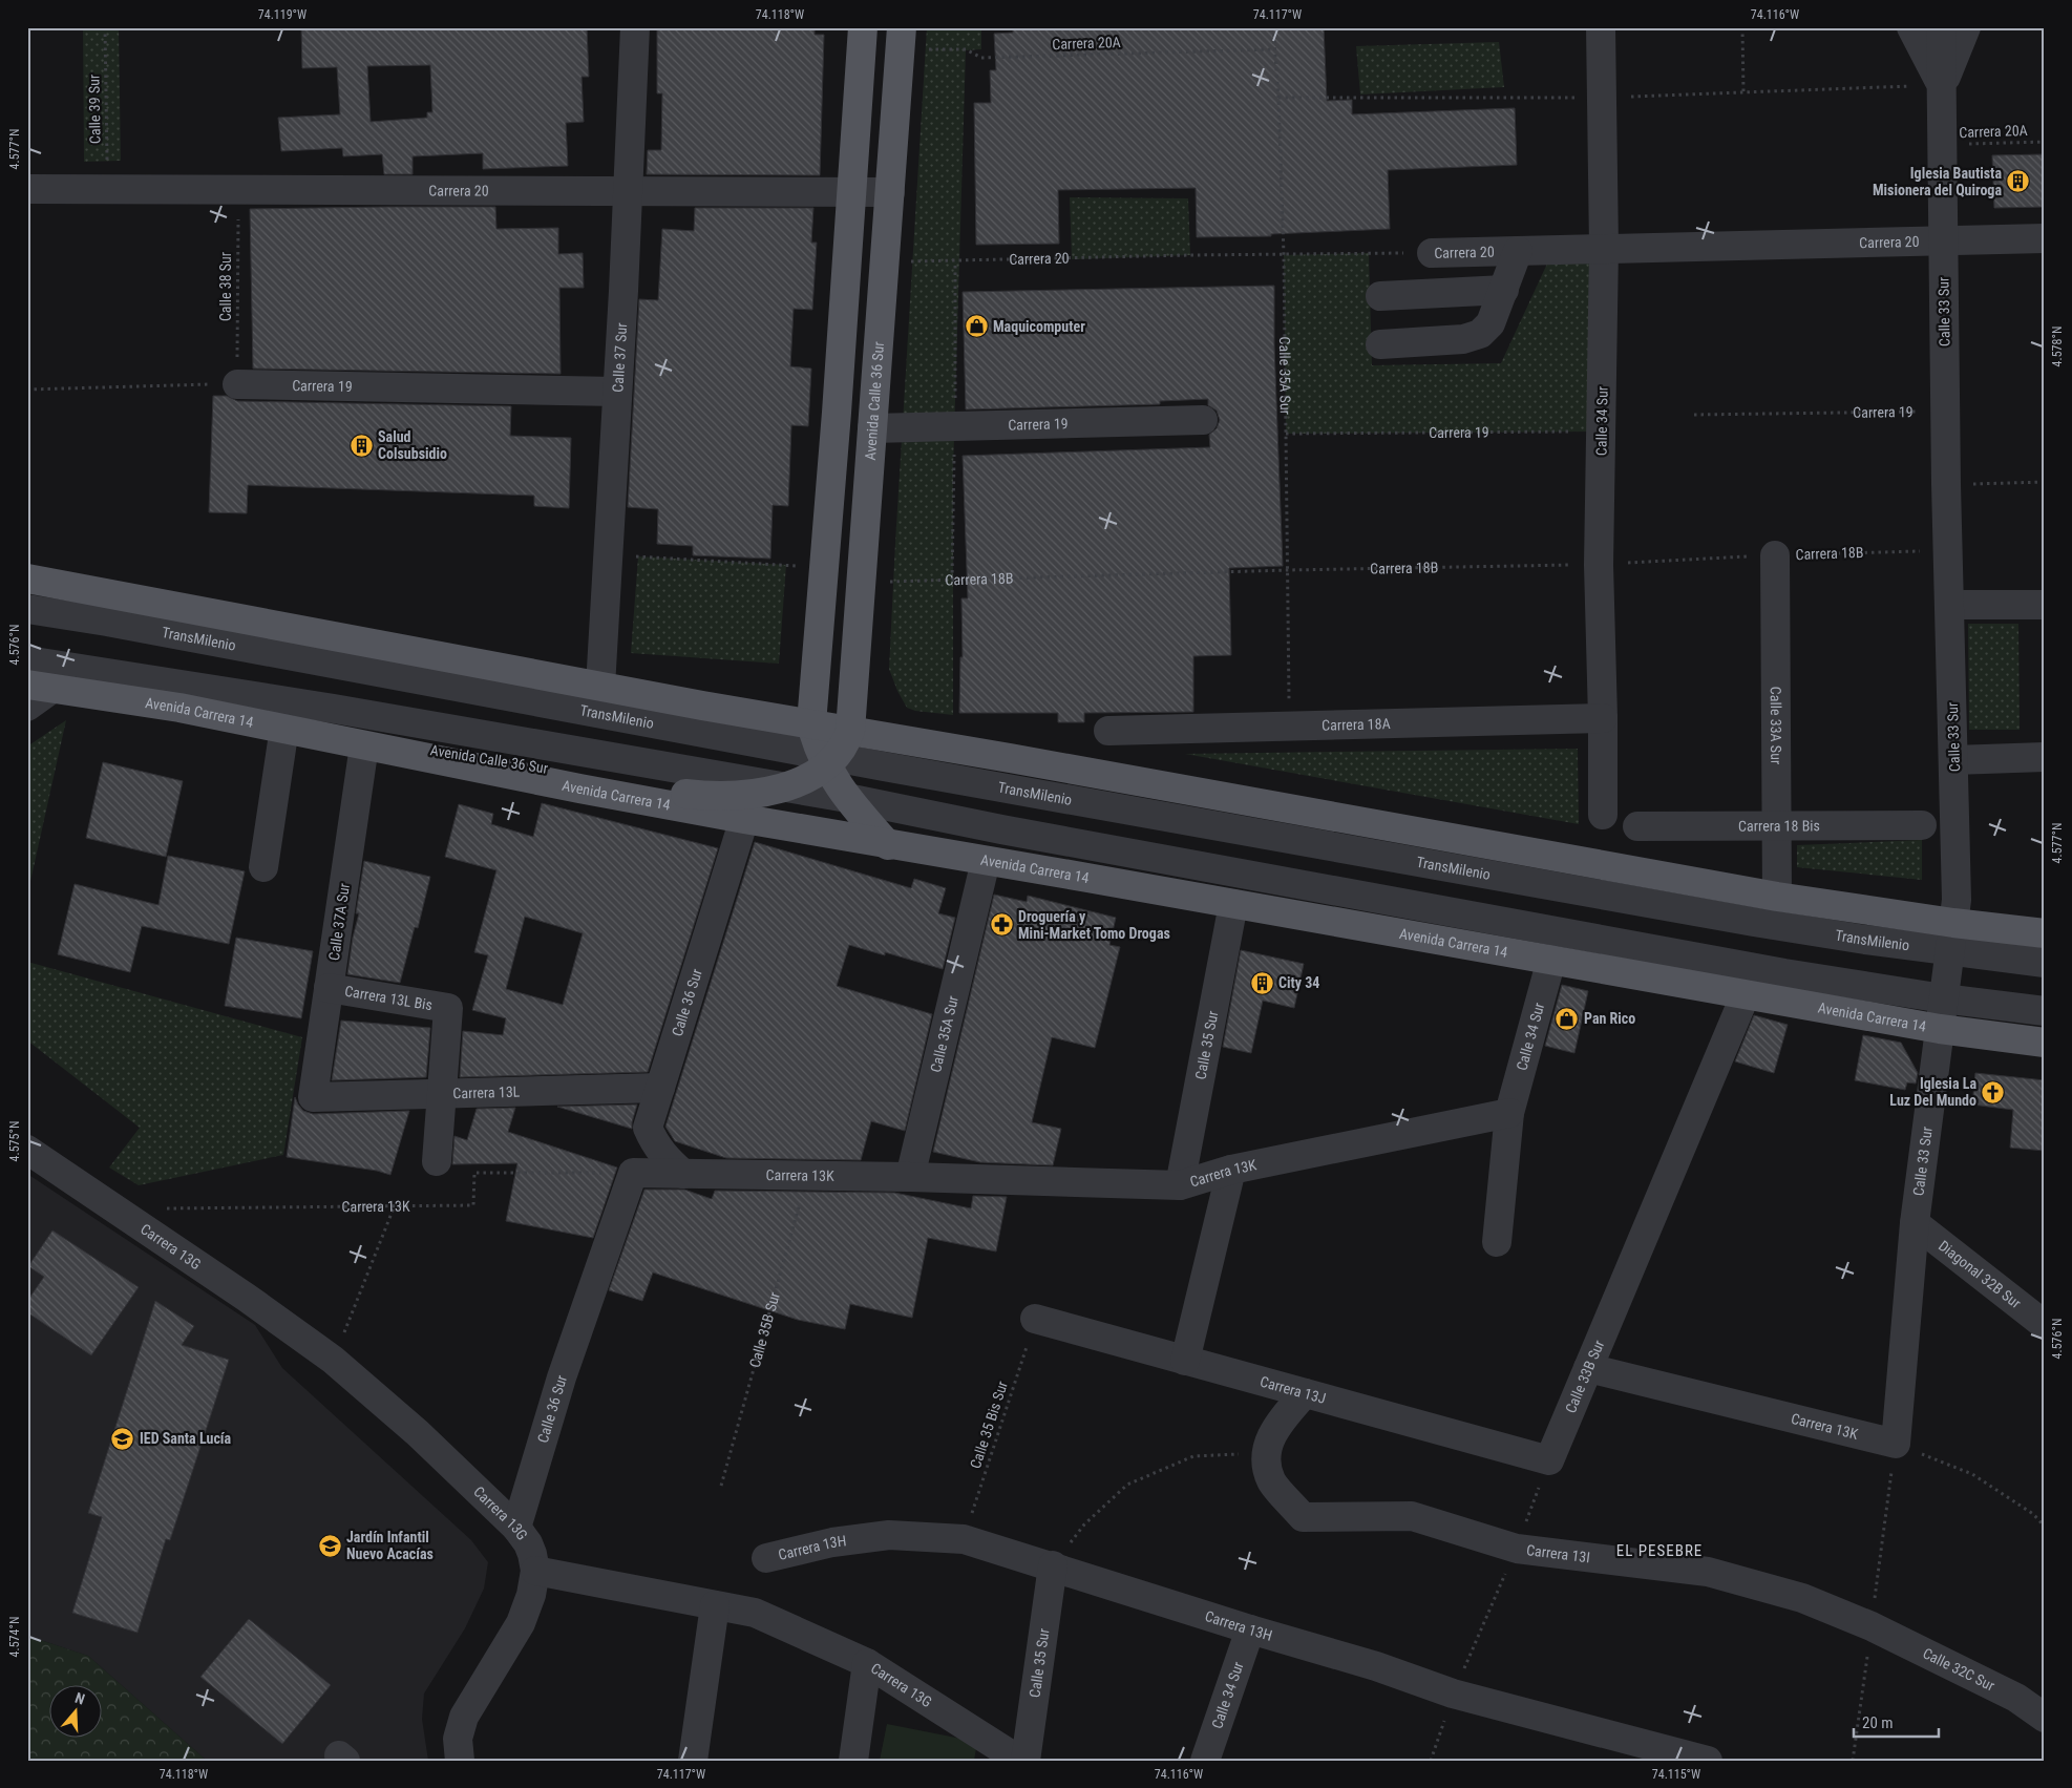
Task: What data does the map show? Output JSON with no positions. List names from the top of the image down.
{
  "streets": {
    "main road": ["Avenida Calle 36 Sur", "Avenida Carrera 14"],
    "street": [
      "Carrera 20",
      "Calle 33 Sur",
      "Calle 37 Sur",
      "Calle 35A Sur",
      "Carrera 19",
      "Calle 34 Sur",
      "TransMilenio",
      "Carrera 18A",
      "Calle 33A Sur",
      "Carrera 18 Bis",
      "Calle 37A Sur",
      "Carrera 13L Bis",
      "Calle 36 Sur",
      "Calle 35 Sur",
      "Carrera 13L",
      "Carrera 13K",
      "Carrera 13G",
      "Diagonal 32B Sur",
      "Calle 33B Sur",
      "Carrera 13J",
      "Carrera 13H",
      "Carrera 13I",
      "Calle 32C Sur"
    ],
    "path": [
      "Carrera 20A",
      "Calle 39 Sur",
      "Calle 38 Sur",
      "Carrera 18B",
      "Calle 35B Sur",
      "Calle 35 Bis Sur"
    ]
  },
  "crossings": [
    ["Carrera 20A", "Calle 33 Sur"],
    ["Carrera 20A", "Calle 35A Sur"],
    ["Carrera 20A", "Avenida Calle 36 Sur"],
    ["Calle 39 Sur", "Carrera 20"],
    ["Carrera 20", "Calle 38 Sur"],
    ["Carrera 20", "Calle 33 Sur"],
    ["Carrera 20", "Calle 37 Sur"],
    ["Carrera 20", "Calle 35A Sur"],
    ["Carrera 20", "Avenida Calle 36 Sur"],
    ["Carrera 20", "Calle 34 Sur"],
    ["Calle 38 Sur", "Carrera 19"],
    ["Calle 33 Sur", "Carrera 19"],
    ["Calle 33 Sur", "Carrera 18B"],
    ["Calle 33 Sur", "TransMilenio"],
    ["Calle 33 Sur", "Avenida Carrera 14"],
    ["Calle 33 Sur", "Carrera 13K"],
    ["Calle 33 Sur", "Diagonal 32B Sur"],
    ["Calle 37 Sur", "Carrera 19"],
    ["Calle 35A Sur", "Carrera 19"],
    ["Calle 35A Sur", "Carrera 18B"],
    ["Calle 35A Sur", "Avenida Carrera 14"],
    ["Calle 35A Sur", "Carrera 18A"],
    ["Calle 35A Sur", "Carrera 13K"],
    ["Carrera 19", "Avenida Calle 36 Sur"],
    ["Carrera 19", "Calle 34 Sur"],
    ["Avenida Calle 36 Sur", "Carrera 18B"],
    ["Avenida Calle 36 Sur", "TransMilenio"],
    ["Avenida Calle 36 Sur", "Avenida Carrera 14"],
    ["Avenida Calle 36 Sur", "Calle 37A Sur"],
    ["Calle 34 Sur", "Carrera 18B"],
    ["Calle 34 Sur", "Avenida Carrera 14"],
    ["Calle 34 Sur", "Carrera 18A"],
    ["Calle 34 Sur", "Carrera 13K"],
    ["Calle 34 Sur", "Carrera 13H"],
    ["Carrera 18B", "Calle 33A Sur"],
    ["Avenida Carrera 14", "Calle 37A Sur"],
    ["Avenida Carrera 14", "Calle 36 Sur"],
    ["Avenida Carrera 14", "Calle 35 Sur"],
    ["Avenida Carrera 14", "Calle 33B Sur"],
    ["Calle 33A Sur", "Carrera 18 Bis"],
    ["Calle 37A Sur", "Carrera 13L Bis"],
    ["Calle 37A Sur", "Carrera 13L"],
    ["Carrera 13L Bis", "Carrera 13L"],
    ["Calle 36 Sur", "Carrera 13L"],
    ["Calle 36 Sur", "Carrera 13K"],
    ["Calle 36 Sur", "Carrera 13G"],
    ["Calle 35 Sur", "Carrera 13K"],
    ["Calle 35 Sur", "Carrera 13H"],
    ["Carrera 13K", "Carrera 13G"],
    ["Carrera 13K", "Calle 35B Sur"],
    ["Carrera 13K", "Calle 33B Sur"],
    ["Calle 33B Sur", "Carrera 13J"],
    ["Carrera 13J", "Calle 35 Bis Sur"],
    ["Calle 35 Bis Sur", "Carrera 13H"],
    ["Carrera 13I", "Calle 32C Sur"]
  ],
  "districts": ["EL PESEBRE"],
  "places": {
    "building": ["Iglesia Bautista Misionera del Quiroga", "Salud Colsubsidio", "City 34"],
    "shop": ["Maquicomputer", "Pan Rico"],
    "pharmacy": ["Droguería y Mini-Market Tomo Drogas"],
    "church": ["Iglesia La Luz Del Mundo"],
    "school or university": ["IED Santa Lucía", "Jardín Infantil Nuevo Acacías"]
  },
  "scale_bar": "20 m",
  "north": "top",
  "coordinates": [
    "74.119°W",
    "74.118°W",
    "74.117°W",
    "74.116°W",
    "4.577°N",
    "4.578°N",
    "4.576°N",
    "4.575°N",
    "4.574°N",
    "74.115°W"
  ]
}
